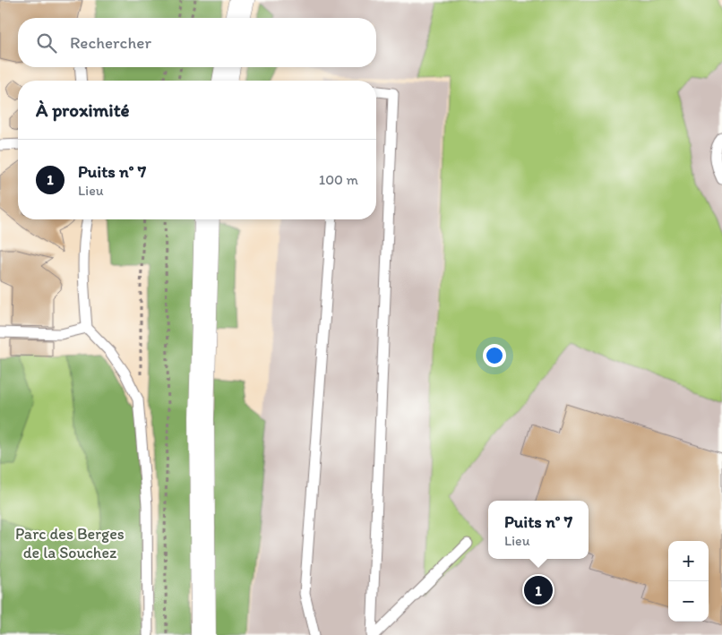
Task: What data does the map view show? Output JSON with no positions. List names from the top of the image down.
{
  "parks": ["Parc des Berges de la Souchez"],
  "page": {
    "search": "Rechercher",
    "heading": "À proximité",
    "list": [
      {
        "mark": "1",
        "name": "Puits n° 7",
        "note": "Lieu",
        "value": "100 m"
      }
    ],
    "popup": ["Puits n° 7", "Lieu"],
    "map_buttons": ["+", "−"],
    "pins": "1"
  }
}
